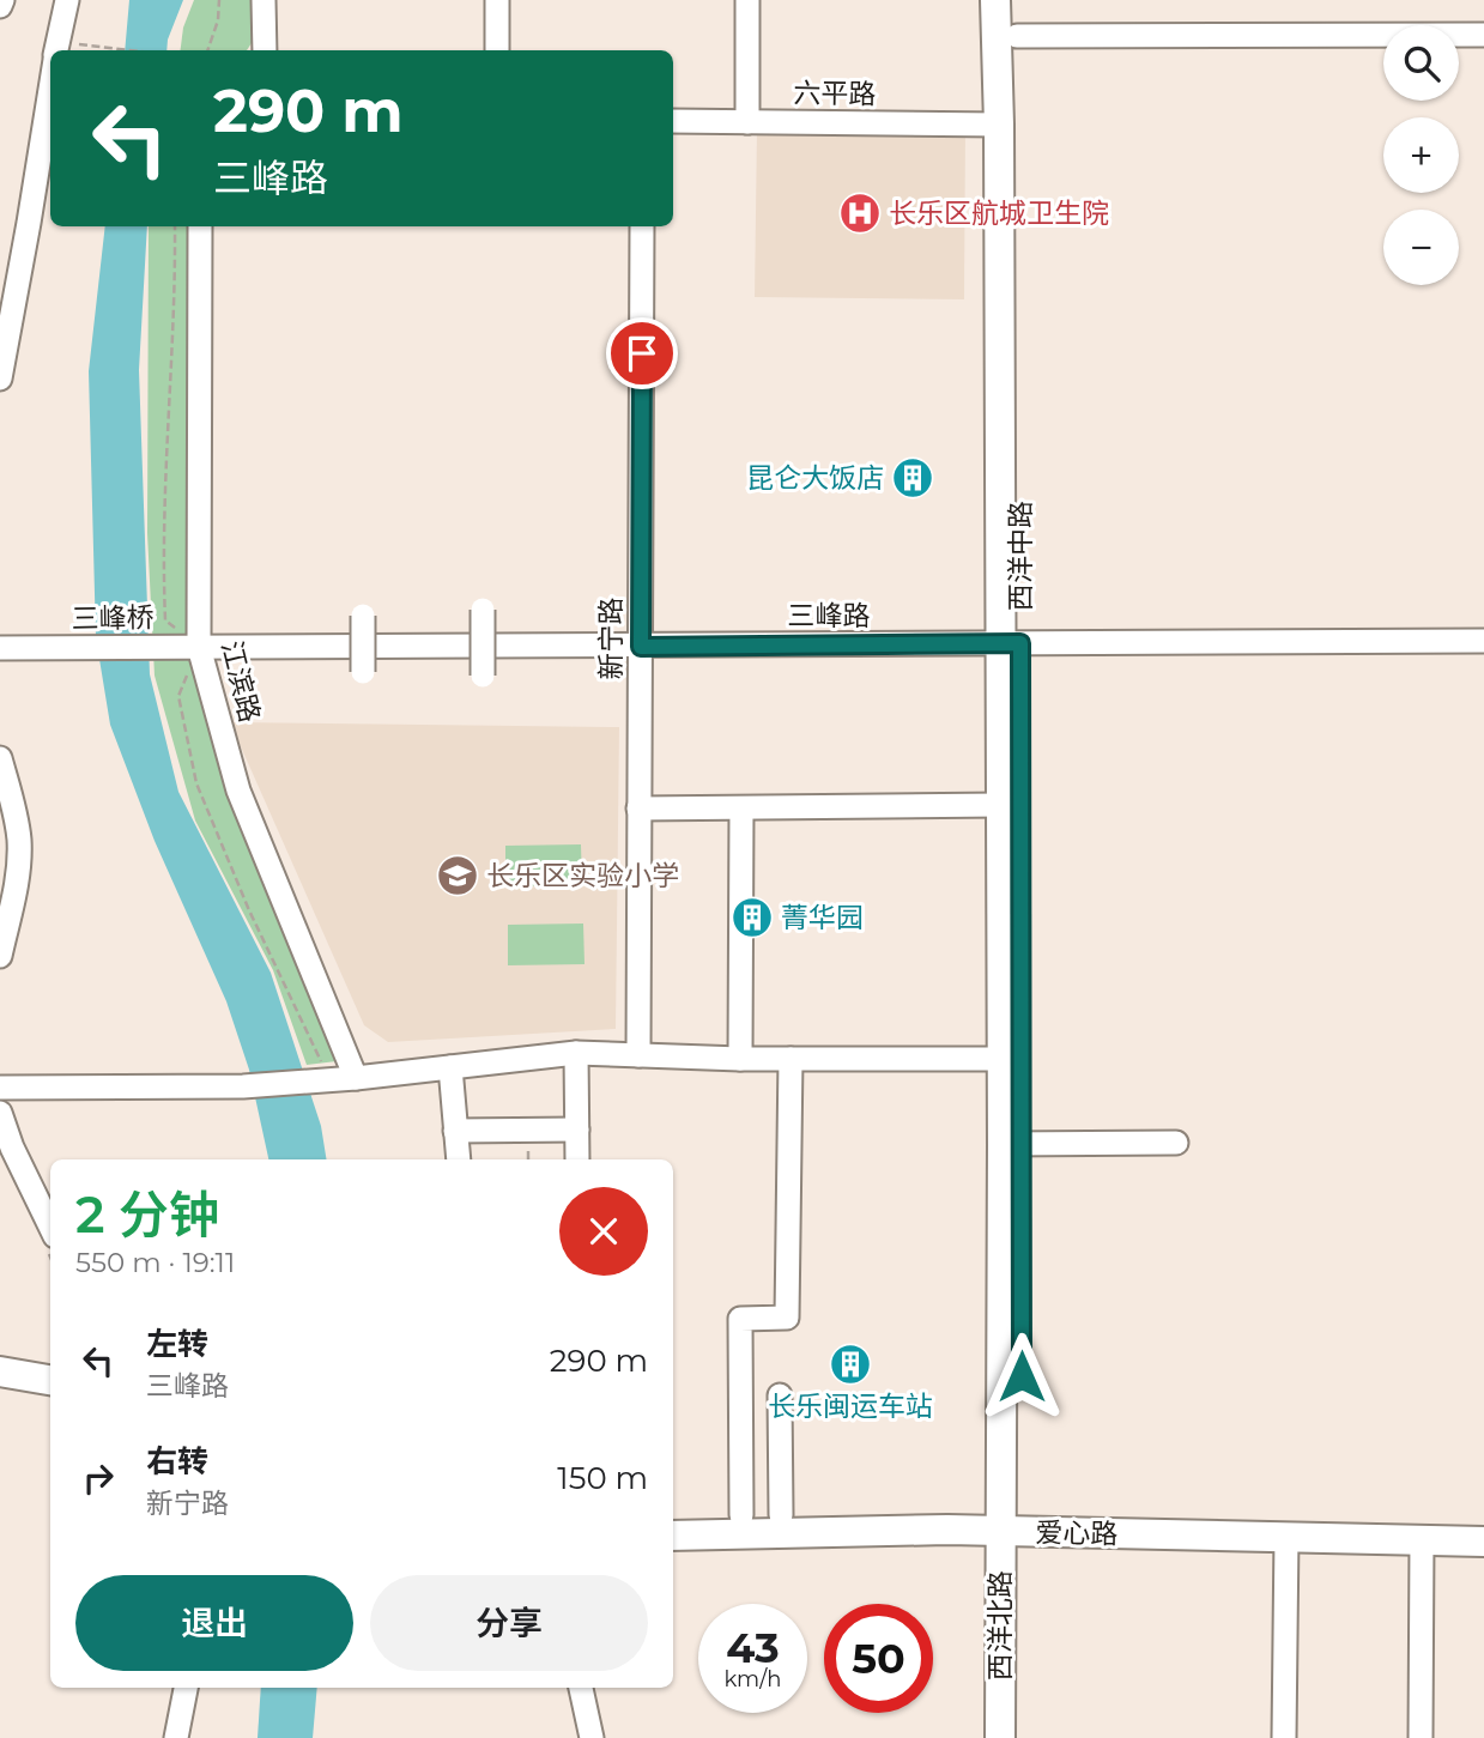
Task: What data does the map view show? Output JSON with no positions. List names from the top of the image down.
{
  "streets": {
    "main road": ["西洋中路", "爱心路", "西洋北路"],
    "street": [
      "六平路",
      "三峰路",
      "三峰桥",
      "新宁路",
      "江滨路"
    ]
  },
  "crossings": [
    ["六平路", "西洋中路"],
    ["西洋中路", "三峰路"],
    ["西洋中路", "爱心路"],
    ["西洋中路", "西洋北路"],
    ["三峰路", "三峰桥"],
    ["三峰路", "新宁路"],
    ["三峰路", "江滨路"],
    ["爱心路", "西洋北路"]
  ],
  "places": {
    "hospital": ["长乐区航城卫生院"],
    "building": ["昆仑大饭店", "菁华园", "长乐闽运车站"],
    "school or university": ["长乐区实验小学"]
  },
  "page": {
    "map_buttons": ["+", "−"],
    "turn": ["290 m", "三峰路"],
    "heading": ["2 分钟", "550 m · 19:11"],
    "list": [
      {
        "name": "左转",
        "note": "三峰路",
        "value": "290 m"
      },
      {
        "name": "右转",
        "note": "新宁路",
        "value": "150 m"
      }
    ],
    "buttons": ["退出", "分享"],
    "speed": "43 km/h",
    "limit": "50"
  }
}
